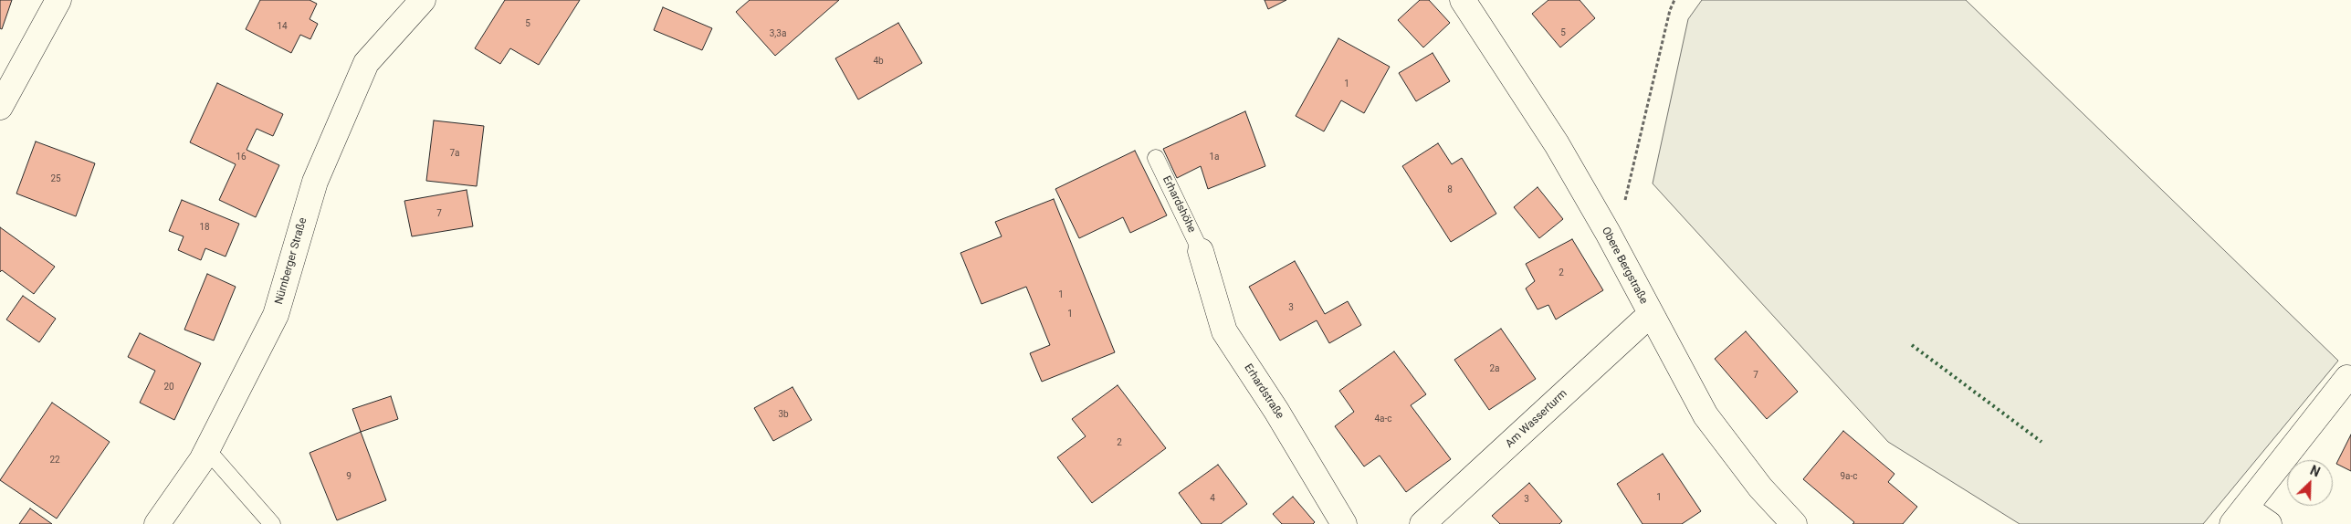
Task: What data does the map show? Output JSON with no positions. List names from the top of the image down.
{
  "streets": {
    "street": [
      "Nürnberger Straße",
      "Obere Bergstraße",
      "Erhardstraße",
      "Am Wasserturm"
    ],
    "lane": ["Erhardshöhe"]
  },
  "crossings": [
    ["Erhardshöhe", "Erhardstraße"],
    ["Obere Bergstraße", "Am Wasserturm"]
  ],
  "house_numbers": [
    "5",
    "14",
    "5",
    "3,3a",
    "4b",
    "1",
    "7a",
    "16",
    "1a",
    "25",
    "8",
    "7",
    "18",
    "2",
    "1",
    "3",
    "1",
    "2a",
    "7",
    "20",
    "3b",
    "4a-c",
    "2",
    "22",
    "9",
    "9a-c",
    "1",
    "4",
    "3"
  ],
  "north": "top right"
}
